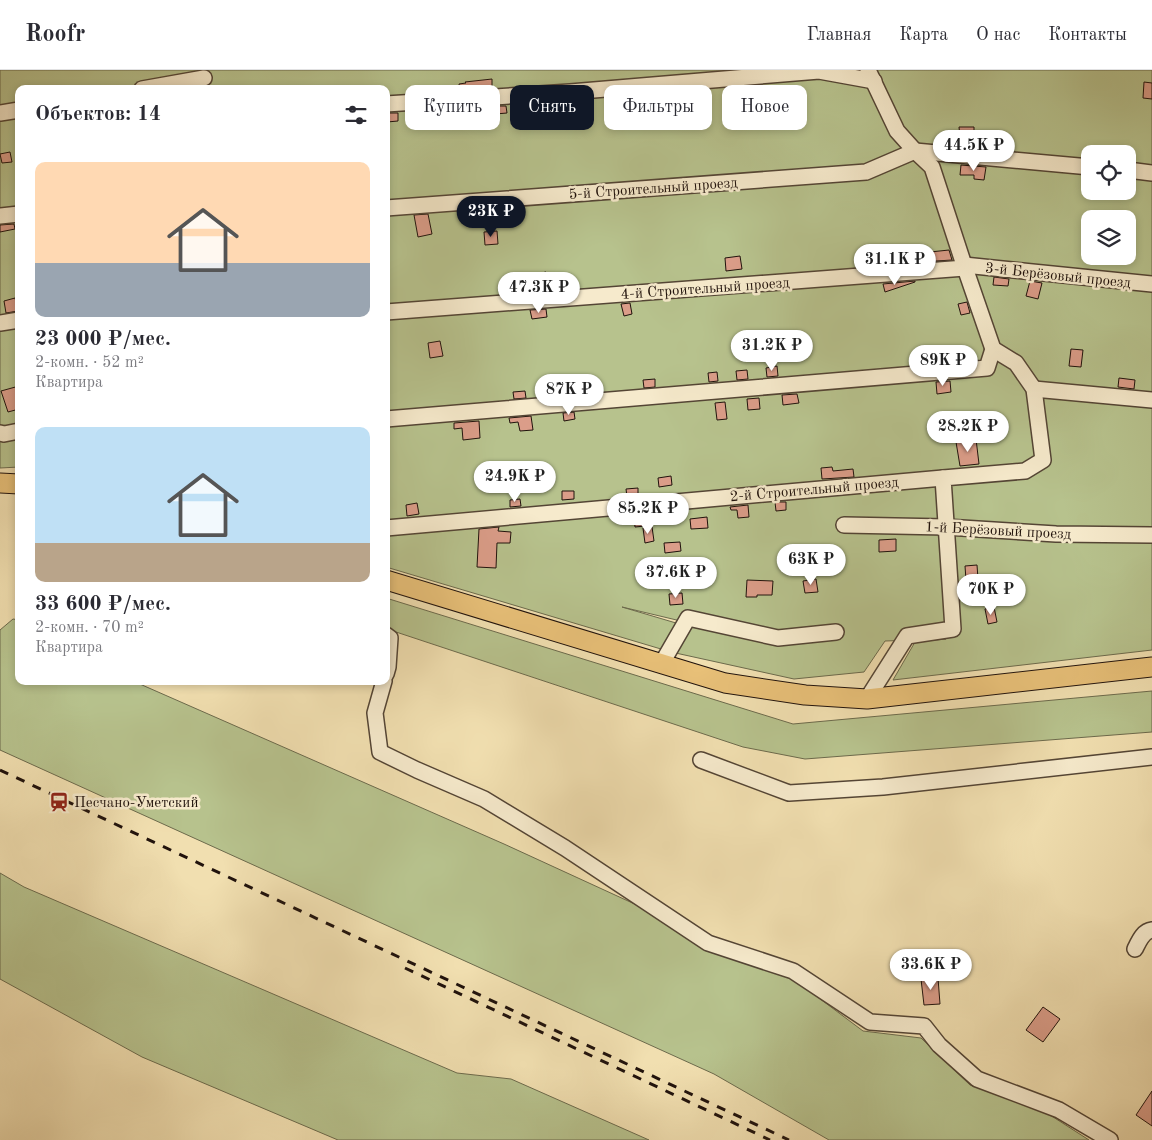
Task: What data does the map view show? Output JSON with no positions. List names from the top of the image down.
{
  "streets": {
    "street": [
      "5-й Строительный проезд",
      "3-й Берёзовый проезд",
      "4-й Строительный проезд",
      "2-й Строительный проезд",
      "1-й Берёзовый проезд"
    ]
  },
  "crossings": [
    ["3-й Берёзовый проезд", "4-й Строительный проезд"]
  ],
  "places": {
    "station": ["Песчано-Уметский"]
  },
  "page": {
    "header": "Roofr",
    "nav": [
      "Главная",
      "Карта",
      "О нас",
      "Контакты"
    ],
    "chip": [
      "Купить",
      "Снять",
      "Фильтры",
      "Новое"
    ],
    "heading": "Объектов: 14",
    "price": [
      "44.5K ₽",
      "23K ₽",
      "31.1K ₽",
      "47.3K ₽",
      "31.2K ₽",
      "89K ₽",
      "87K ₽",
      "28.2K ₽",
      "24.9K ₽",
      "85.2K ₽",
      "63K ₽",
      "37.6K ₽",
      "70K ₽",
      "33.6K ₽"
    ],
    "list": [
      {
        "name": "23 000 ₽/мес.",
        "note": "2-комн. · 52 m² · Квартира"
      },
      {
        "name": "33 600 ₽/мес.",
        "note": "2-комн. · 70 m² · Квартира"
      }
    ]
  }
}
